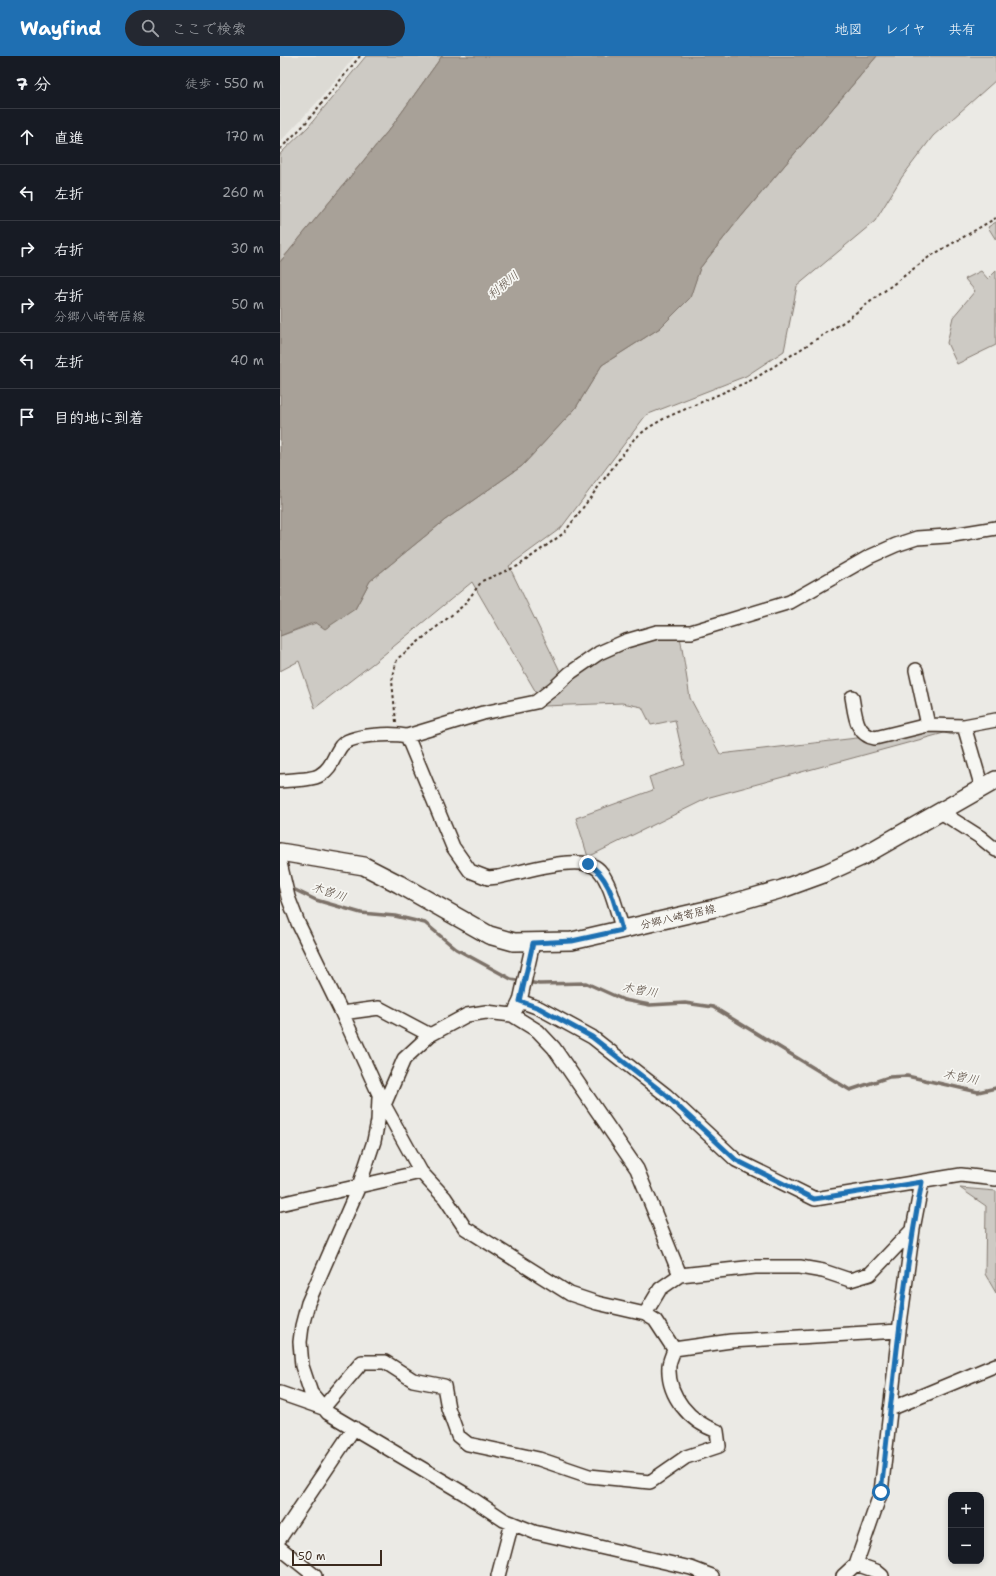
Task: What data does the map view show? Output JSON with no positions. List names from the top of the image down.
{
  "streets": {
    "main road": ["分郷八崎寄居線"]
  },
  "water": ["利根川", "木曽川"],
  "scale_bar": "50 m",
  "page": {
    "header": "Wayfind",
    "search": "ここで検索",
    "nav": ["地図", "レイヤ", "共有"],
    "heading": ["7 分", "徒歩 · 550 m"],
    "list": [
      ["直進", "170 m"],
      ["左折", "260 m"],
      ["右折", "30 m"],
      ["右折", "分郷八崎寄居線", "50 m"],
      ["左折", "40 m"],
      "目的地に到着"
    ],
    "map_buttons": ["+", "−"],
    "scale": "50 m"
  }
}
